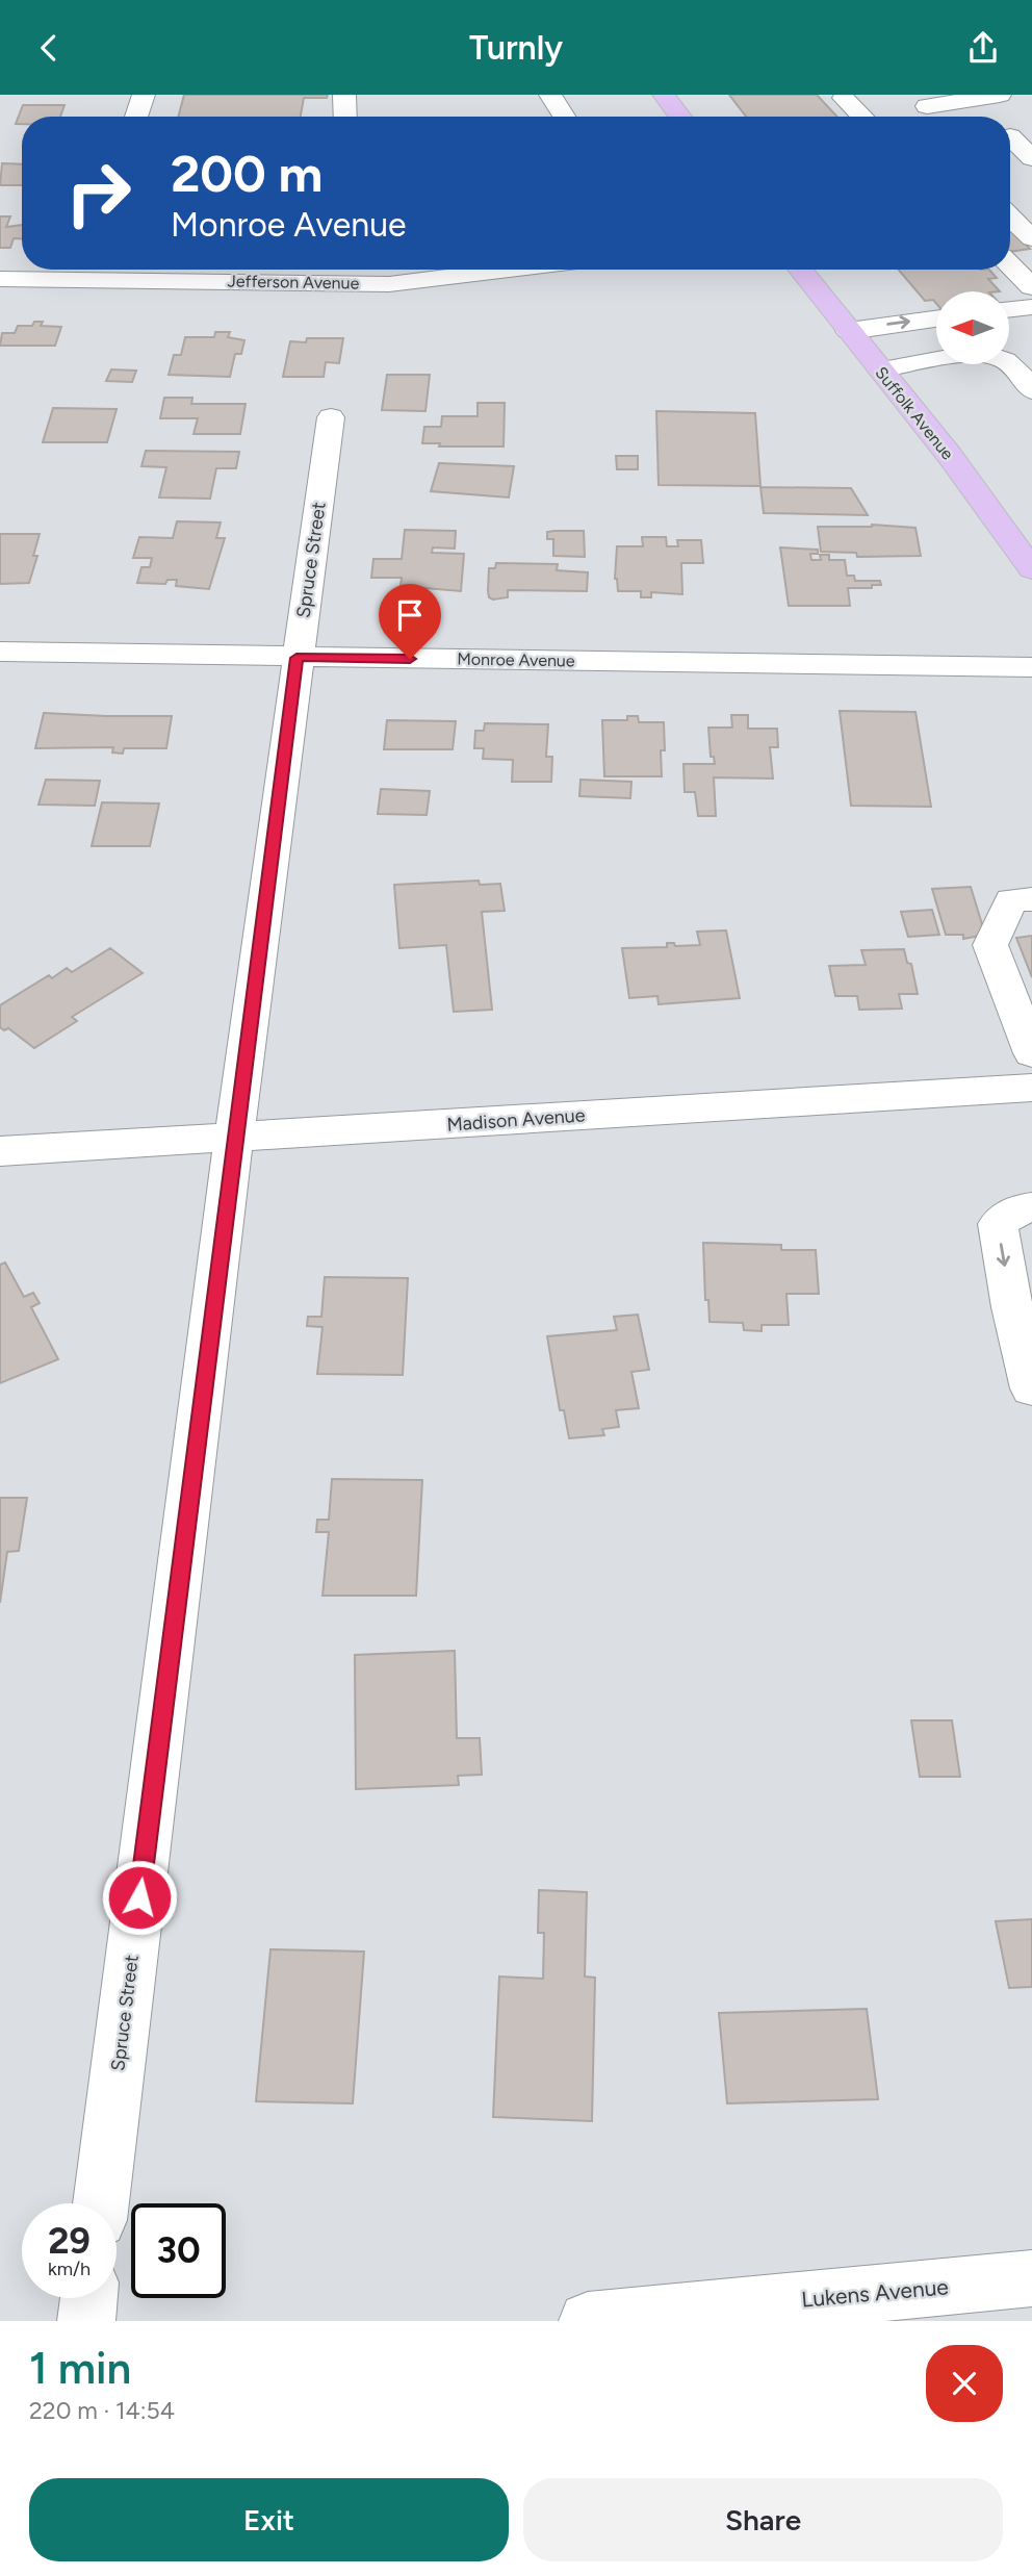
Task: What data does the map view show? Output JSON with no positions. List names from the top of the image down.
{
  "streets": {
    "main road": ["Suffolk Avenue"],
    "street": [
      "Jefferson Avenue",
      "Spruce Street",
      "Monroe Avenue",
      "Madison Avenue",
      "Lukens Avenue"
    ]
  },
  "crossings": [
    ["Spruce Street", "Monroe Avenue"],
    ["Spruce Street", "Madison Avenue"]
  ],
  "north": "left",
  "page": {
    "header": "Turnly",
    "turn": ["200 m", "Monroe Avenue"],
    "speed": "29 km/h",
    "limit": "30",
    "heading": ["1 min", "220 m · 14:54"],
    "buttons": ["Exit", "Share"]
  }
}
